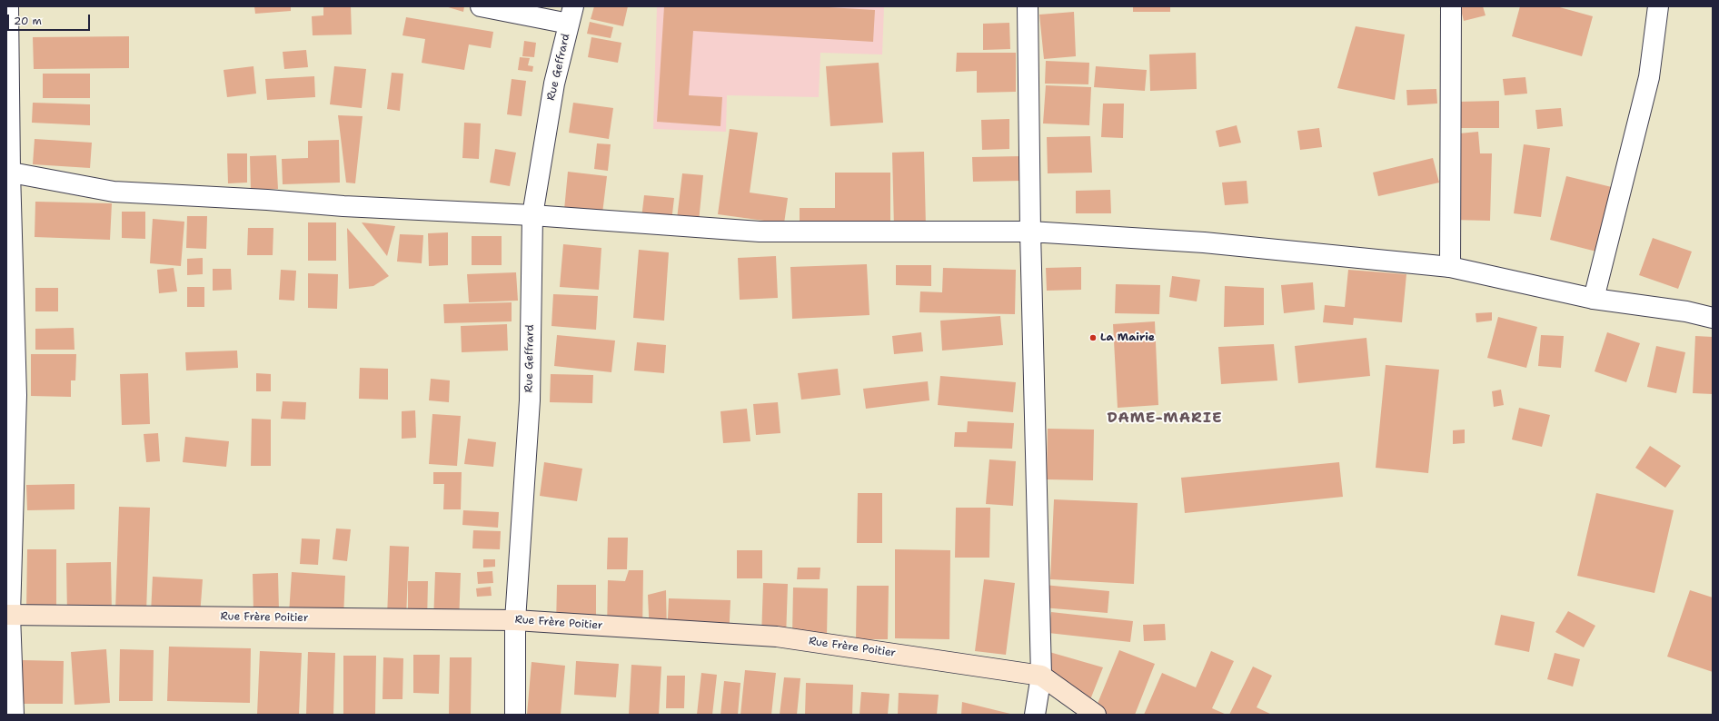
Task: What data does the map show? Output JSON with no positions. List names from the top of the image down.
{
  "streets": {
    "main road": ["Rue Frère Poitier"],
    "street": ["Rue Geffrard"]
  },
  "crossings": [
    ["Rue Geffrard", "Rue Frère Poitier"]
  ],
  "districts": ["DAME-MARIE"],
  "places": ["La Mairie"],
  "scale_bar": "20 m"
}
